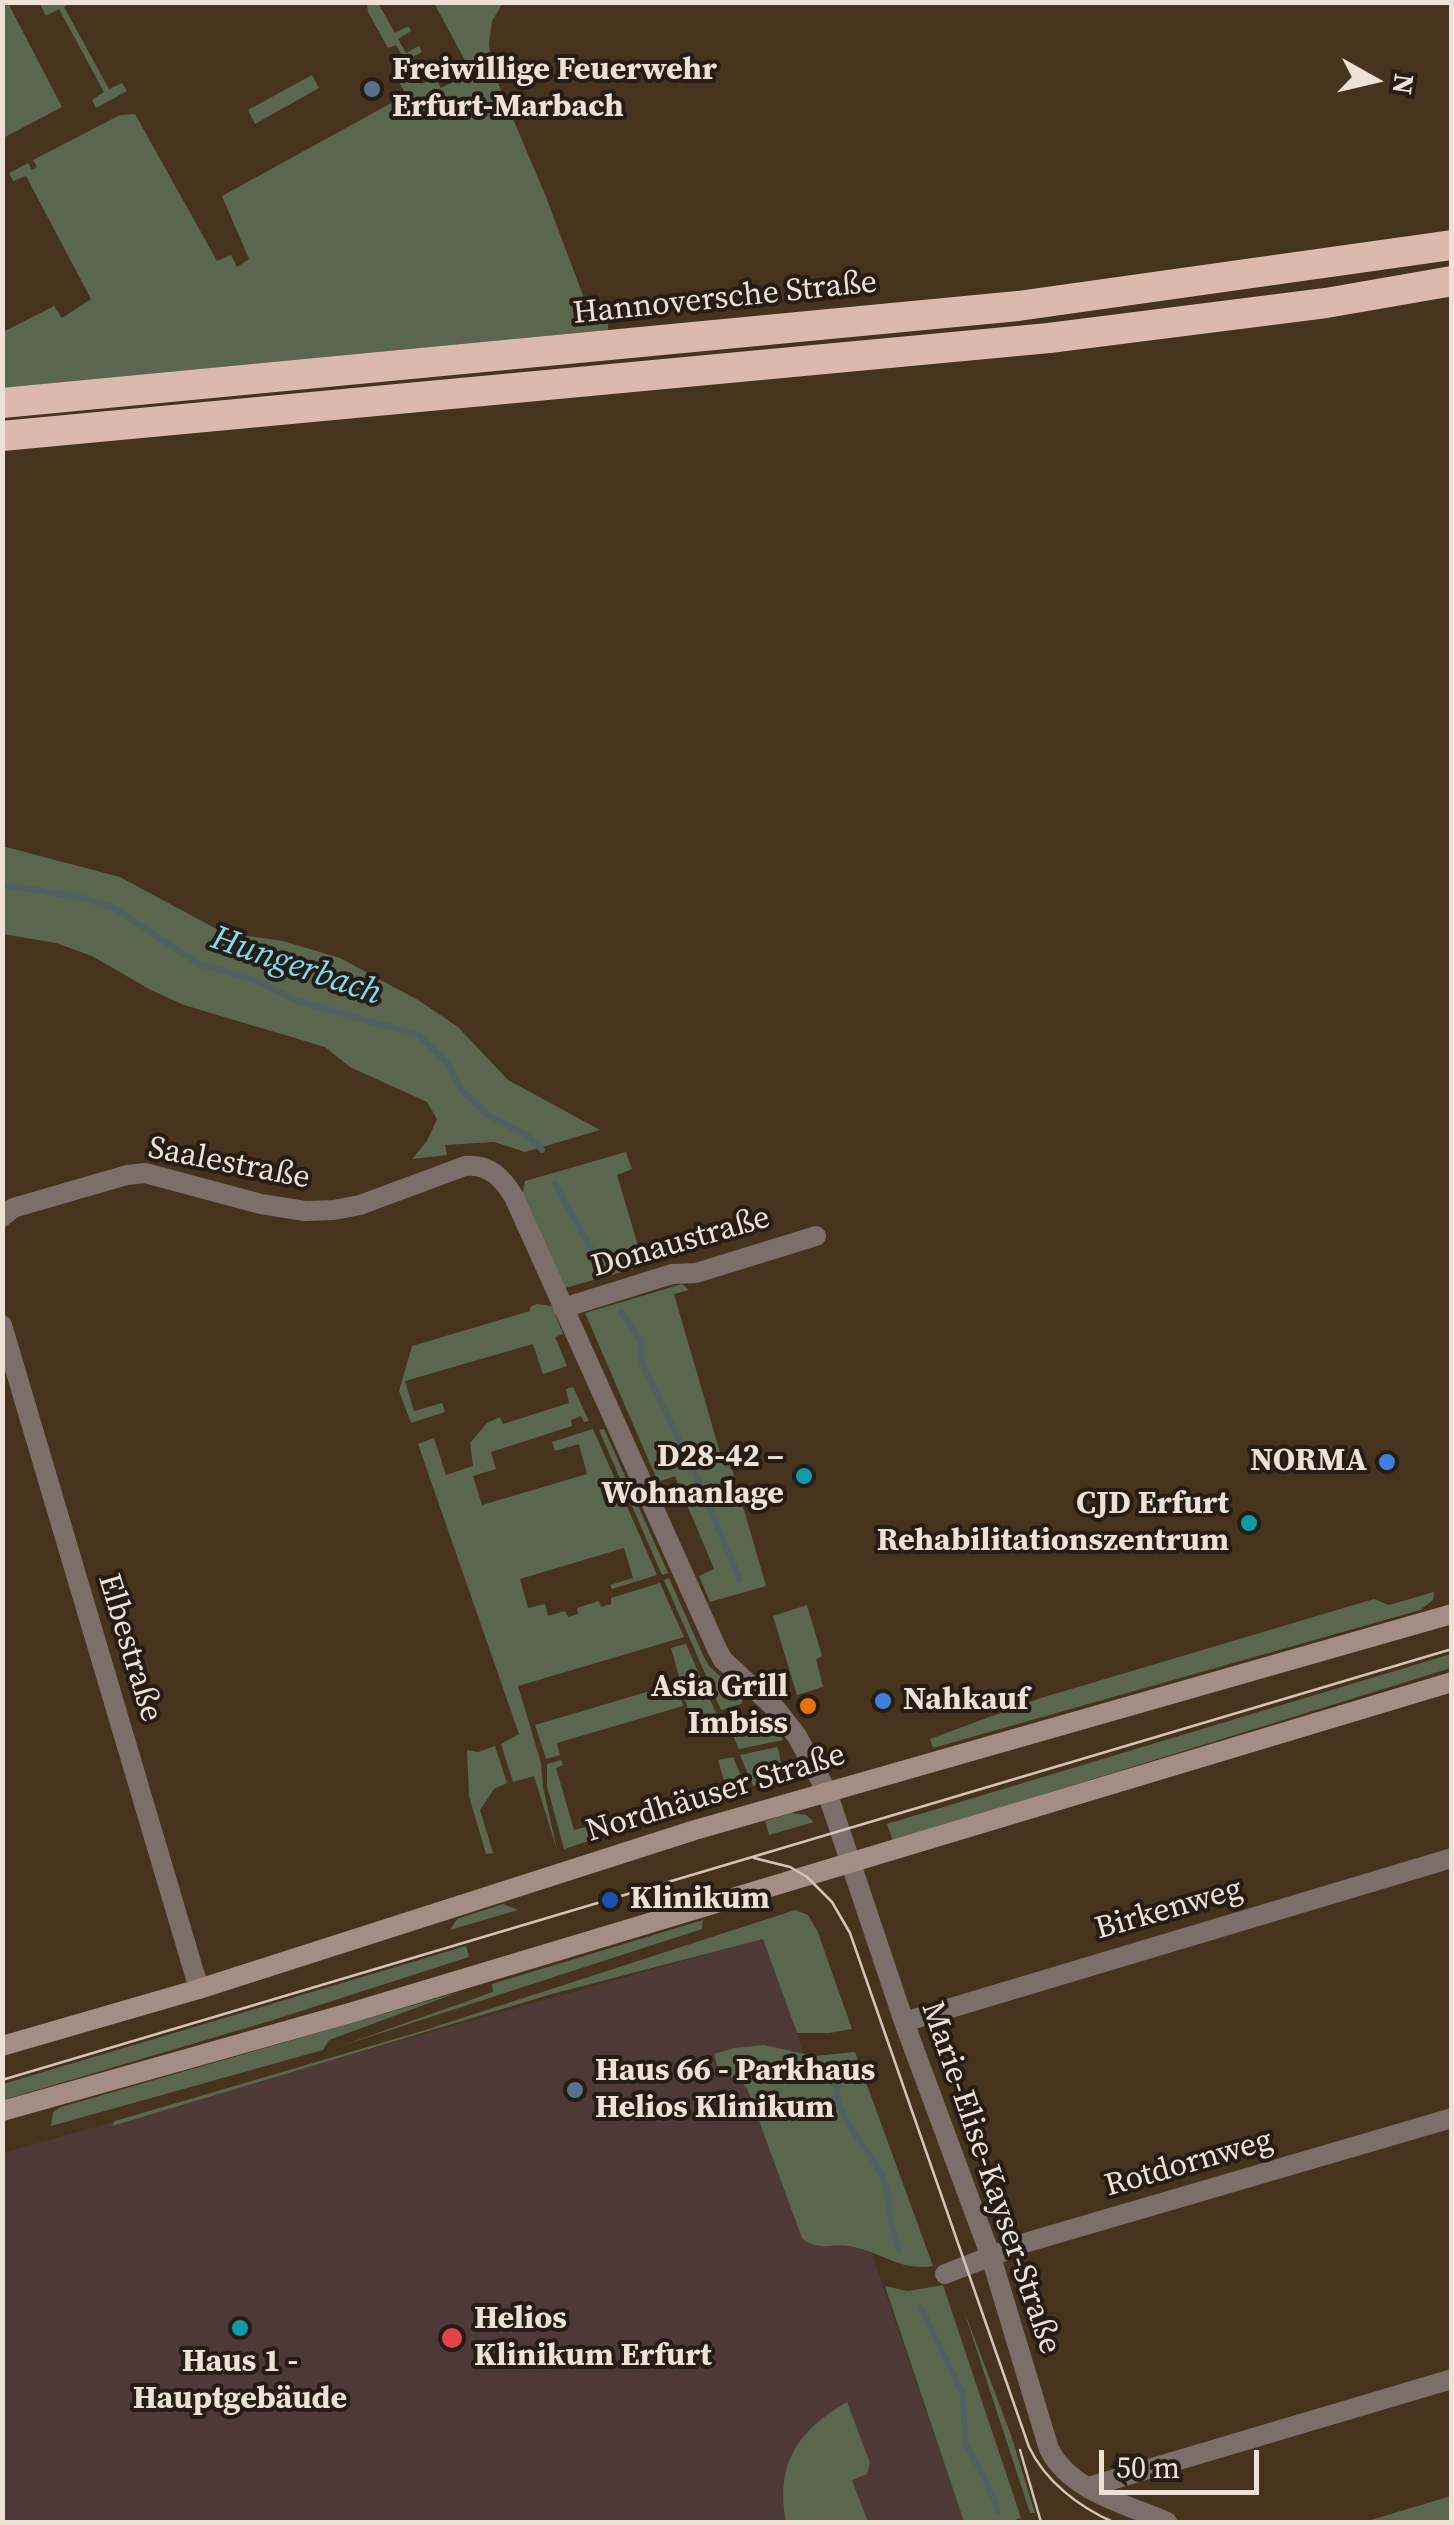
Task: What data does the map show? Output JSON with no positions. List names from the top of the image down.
{
  "streets": {
    "highway": ["Hannoversche Straße"],
    "main road": ["Nordhäuser Straße"],
    "street": [
      "Saalestraße",
      "Donaustraße",
      "Elbestraße",
      "Birkenweg",
      "Rotdornweg",
      "Marie-Elise-Kayser-Straße"
    ]
  },
  "crossings": [
    ["Saalestraße", "Donaustraße"],
    ["Donaustraße", "Nordhäuser Straße"],
    ["Donaustraße", "Marie-Elise-Kayser-Straße"],
    ["Elbestraße", "Nordhäuser Straße"],
    ["Nordhäuser Straße", "Marie-Elise-Kayser-Straße"],
    ["Birkenweg", "Marie-Elise-Kayser-Straße"],
    ["Rotdornweg", "Marie-Elise-Kayser-Straße"]
  ],
  "water": ["Hungerbach"],
  "places": [
    "Freiwillige Feuerwehr Erfurt-Marbach",
    "NORMA",
    "D28-42 – Wohnanlage",
    "CJD Erfurt Rehabilitationszentrum",
    "Nahkauf",
    "Asia Grill Imbiss",
    "Klinikum",
    "Haus 66 - Parkhaus Helios Klinikum",
    "Haus 1 - Hauptgebäude",
    "Helios Klinikum Erfurt"
  ],
  "scale_bar": "50 m",
  "north": "right"
}
